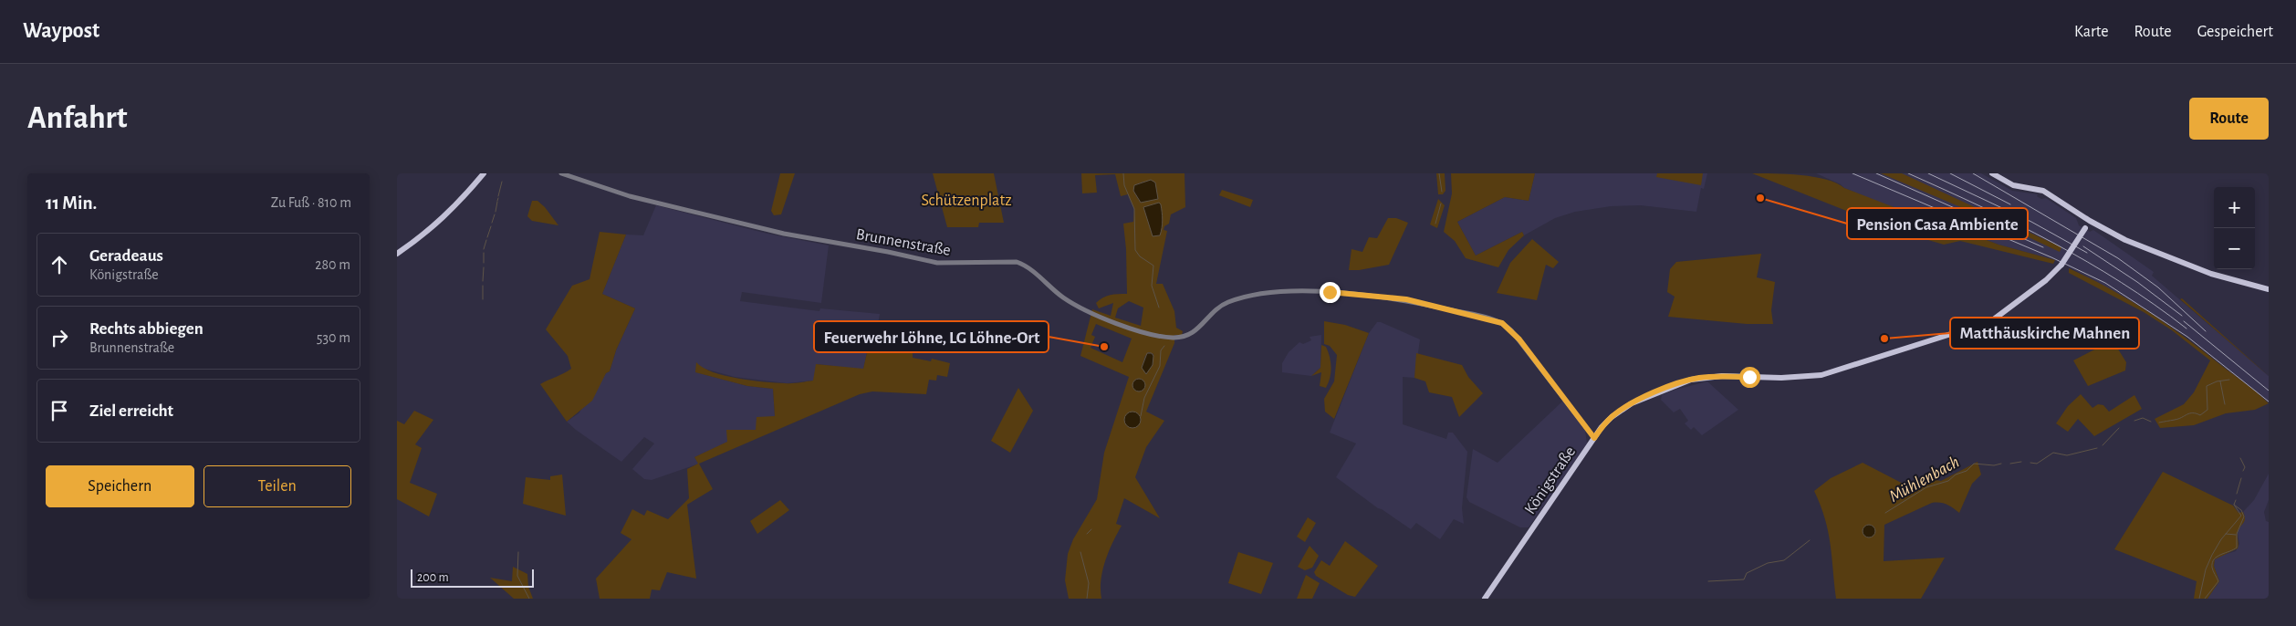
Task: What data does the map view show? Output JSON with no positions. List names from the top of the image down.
{
  "streets": {
    "main road": ["Königstraße"],
    "street": ["Brunnenstraße"]
  },
  "crossings": [
    ["Brunnenstraße", "Königstraße"]
  ],
  "water": ["Mühlenbach"],
  "parks": ["Schützenplatz"],
  "places": ["Pension Casa Ambiente", "Matthäuskirche Mahnen", "Feuerwehr Löhne, LG Löhne-Ort"],
  "scale_bar": "200 m",
  "page": {
    "header": "Waypost",
    "nav": ["Karte", "Route", "Gespeichert"],
    "buttons": [
      "Route",
      ["Speichern", "Teilen"]
    ],
    "title": "Anfahrt",
    "heading": ["11 Min.", "Zu Fuß · 810 m"],
    "map_buttons": ["+", "−"],
    "list": [
      ["Geradeaus", "Königstraße", "280 m"],
      ["Rechts abbiegen", "Brunnenstraße", "530 m"],
      "Ziel erreicht"
    ],
    "scale": "200 m"
  }
}
